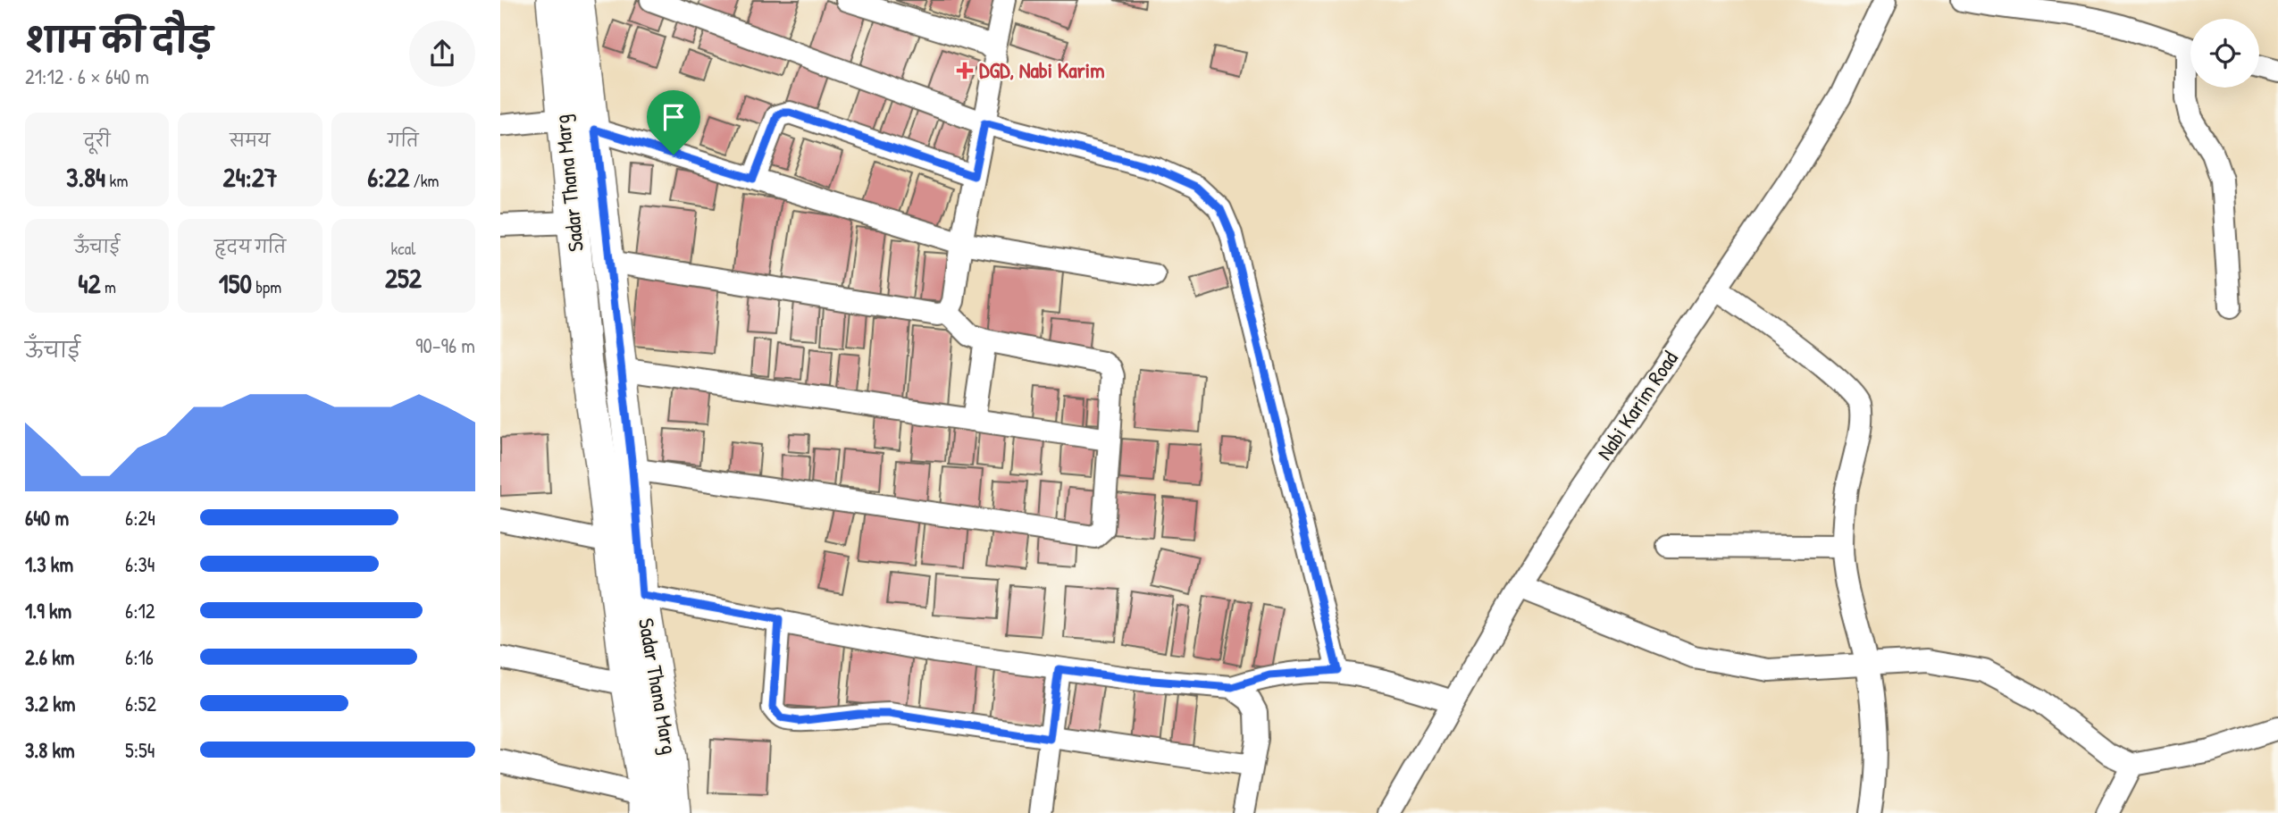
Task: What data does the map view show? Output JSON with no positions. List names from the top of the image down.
{
  "streets": {
    "street": ["Sadar Thana Marg", "Nabi Karim Road"]
  },
  "places": {
    "health": ["DGD, Nabi Karim"]
  },
  "page": {
    "heading": ["शाम की दौड़", "21:12 · 6 × 640 m"],
    "stats": [
      ["दूरी", "3.84 km"],
      ["समय", "24:27"],
      ["गति", "6:22 /km"],
      ["ऊँचाई", "42 m"],
      ["हृदय गति", "150 bpm"],
      ["kcal", "252"]
    ],
    "chart": ["ऊँचाई", "90–96 m"],
    "list": [
      {
        "name": "640 m",
        "note": "6:24"
      },
      {
        "name": "1.3 km",
        "note": "6:34"
      },
      {
        "name": "1.9 km",
        "note": "6:12"
      },
      {
        "name": "2.6 km",
        "note": "6:16"
      },
      {
        "name": "3.2 km",
        "note": "6:52"
      },
      {
        "name": "3.8 km",
        "note": "5:54"
      }
    ]
  }
}
